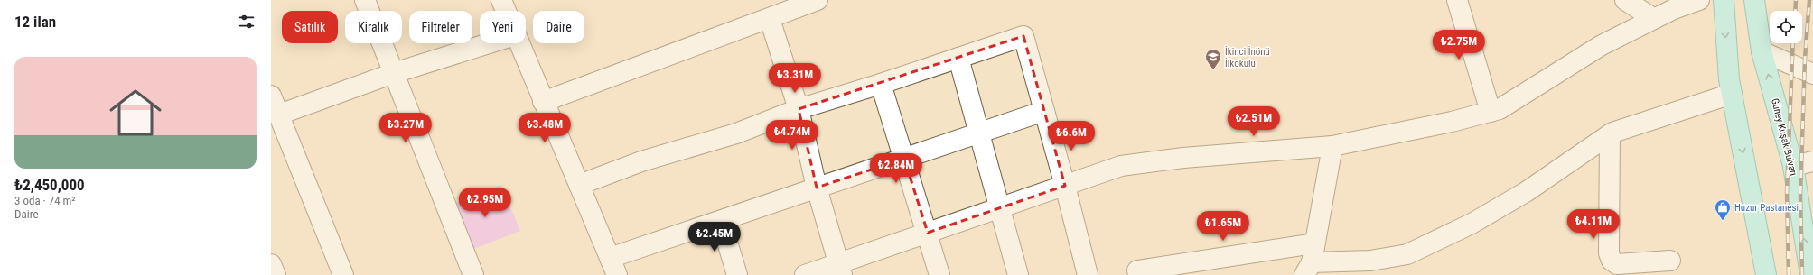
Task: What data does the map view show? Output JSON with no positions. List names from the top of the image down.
{
  "streets": {
    "main road": ["Güney Kuşak Bulvarı"]
  },
  "places": {
    "school or university": ["İkinci İnönü İlkokulu"],
    "shop": ["Huzur Pastanesi"]
  },
  "page": {
    "heading": "12 ilan",
    "chip": [
      "Satılık",
      "Kiralık",
      "Filtreler",
      "Yeni",
      "Daire"
    ],
    "price": [
      "₺2.75M",
      "₺3.31M",
      "₺2.51M",
      "₺3.27M",
      "₺3.48M",
      "₺4.74M",
      "₺6.6M",
      "₺2.84M",
      "₺2.95M",
      "₺4.11M",
      "₺1.65M",
      "₺2.45M"
    ],
    "list": [
      {
        "name": "₺2,450,000",
        "note": "3 oda · 74 m² · Daire"
      }
    ]
  }
}
